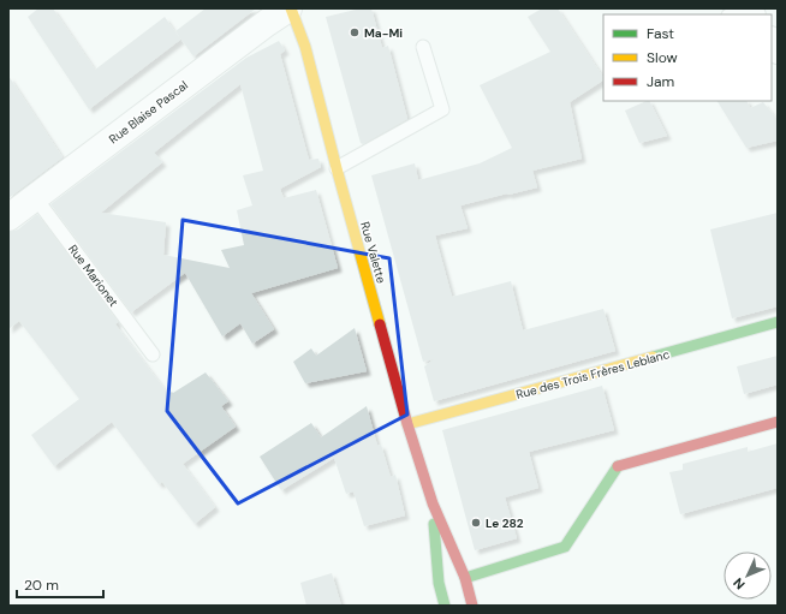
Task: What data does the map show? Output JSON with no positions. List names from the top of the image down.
{
  "streets": {
    "street": ["Rue Blaise Pascal", "Rue Valette", "Rue des Trois Frères Leblanc"],
    "lane": ["Rue Marionet"]
  },
  "crossings": [
    ["Rue Blaise Pascal", "Rue Valette"],
    ["Rue Blaise Pascal", "Rue Marionet"],
    ["Rue Valette", "Rue des Trois Frères Leblanc"]
  ],
  "places": ["Ma-Mi", "Le 282"],
  "legend": ["Fast", "Slow", "Jam"],
  "scale_bar": "20 m",
  "north": "bottom left"
}
